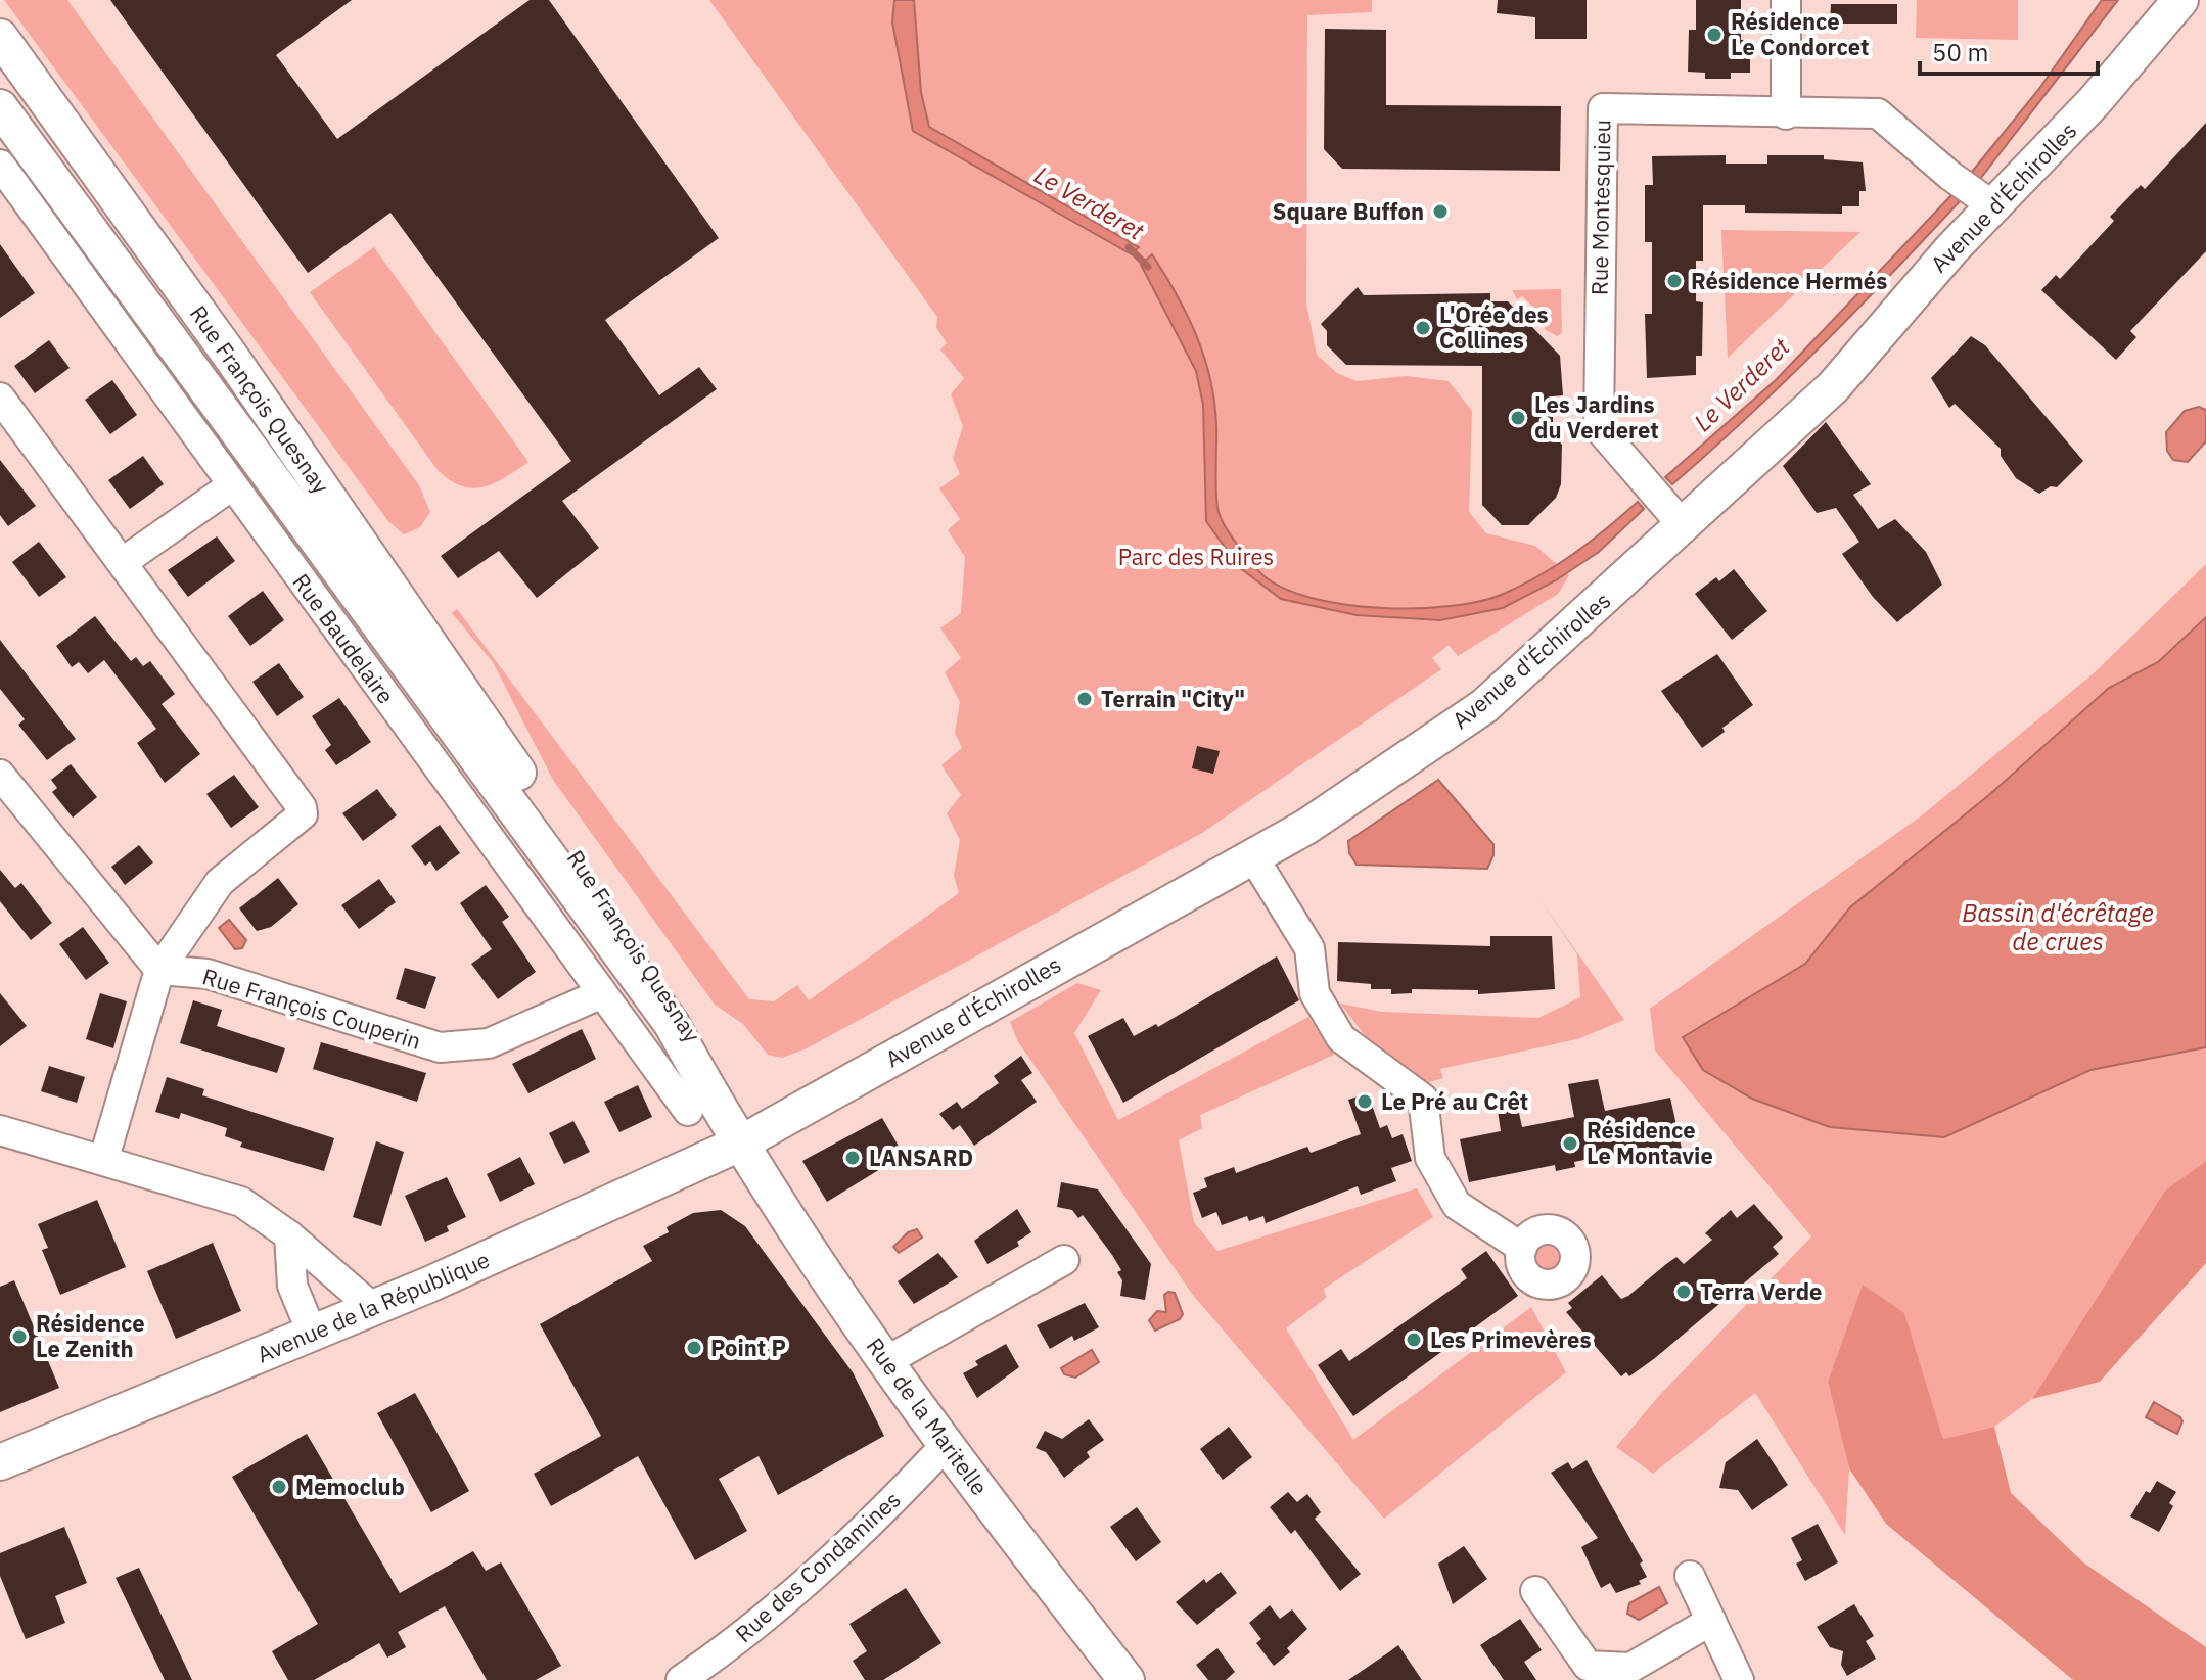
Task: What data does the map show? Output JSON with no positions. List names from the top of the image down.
{
  "streets": {
    "street": [
      "Avenue d'Échirolles",
      "Rue Montesquieu",
      "Rue François Quesnay",
      "Rue Baudelaire",
      "Rue François Couperin",
      "Avenue de la République",
      "Rue de la Maritelle",
      "Rue des Condamines"
    ]
  },
  "crossings": [
    ["Avenue d'Échirolles", "Rue Montesquieu"],
    ["Avenue d'Échirolles", "Rue François Quesnay"],
    ["Avenue d'Échirolles", "Avenue de la République"],
    ["Avenue d'Échirolles", "Rue de la Maritelle"],
    ["Rue François Quesnay", "Avenue de la République"],
    ["Rue François Quesnay", "Rue de la Maritelle"],
    ["Rue Baudelaire", "Rue François Couperin"],
    ["Avenue de la République", "Rue de la Maritelle"],
    ["Rue de la Maritelle", "Rue des Condamines"]
  ],
  "water": ["Le Verderet", "Bassin d'écrêtage de crues"],
  "parks": ["Parc des Ruires"],
  "places": [
    "Résidence Le Condorcet",
    "Square Buffon",
    "Résidence Hermés",
    "L'Orée des Collines",
    "Les Jardins du Verderet",
    "Terrain \"City\"",
    "Le Pré au Crêt",
    "Résidence Le Montavie",
    "LANSARD",
    "Terra Verde",
    "Résidence Le Zenith",
    "Les Primevères",
    "Point P",
    "Memoclub"
  ],
  "scale_bar": "50 m"
}
